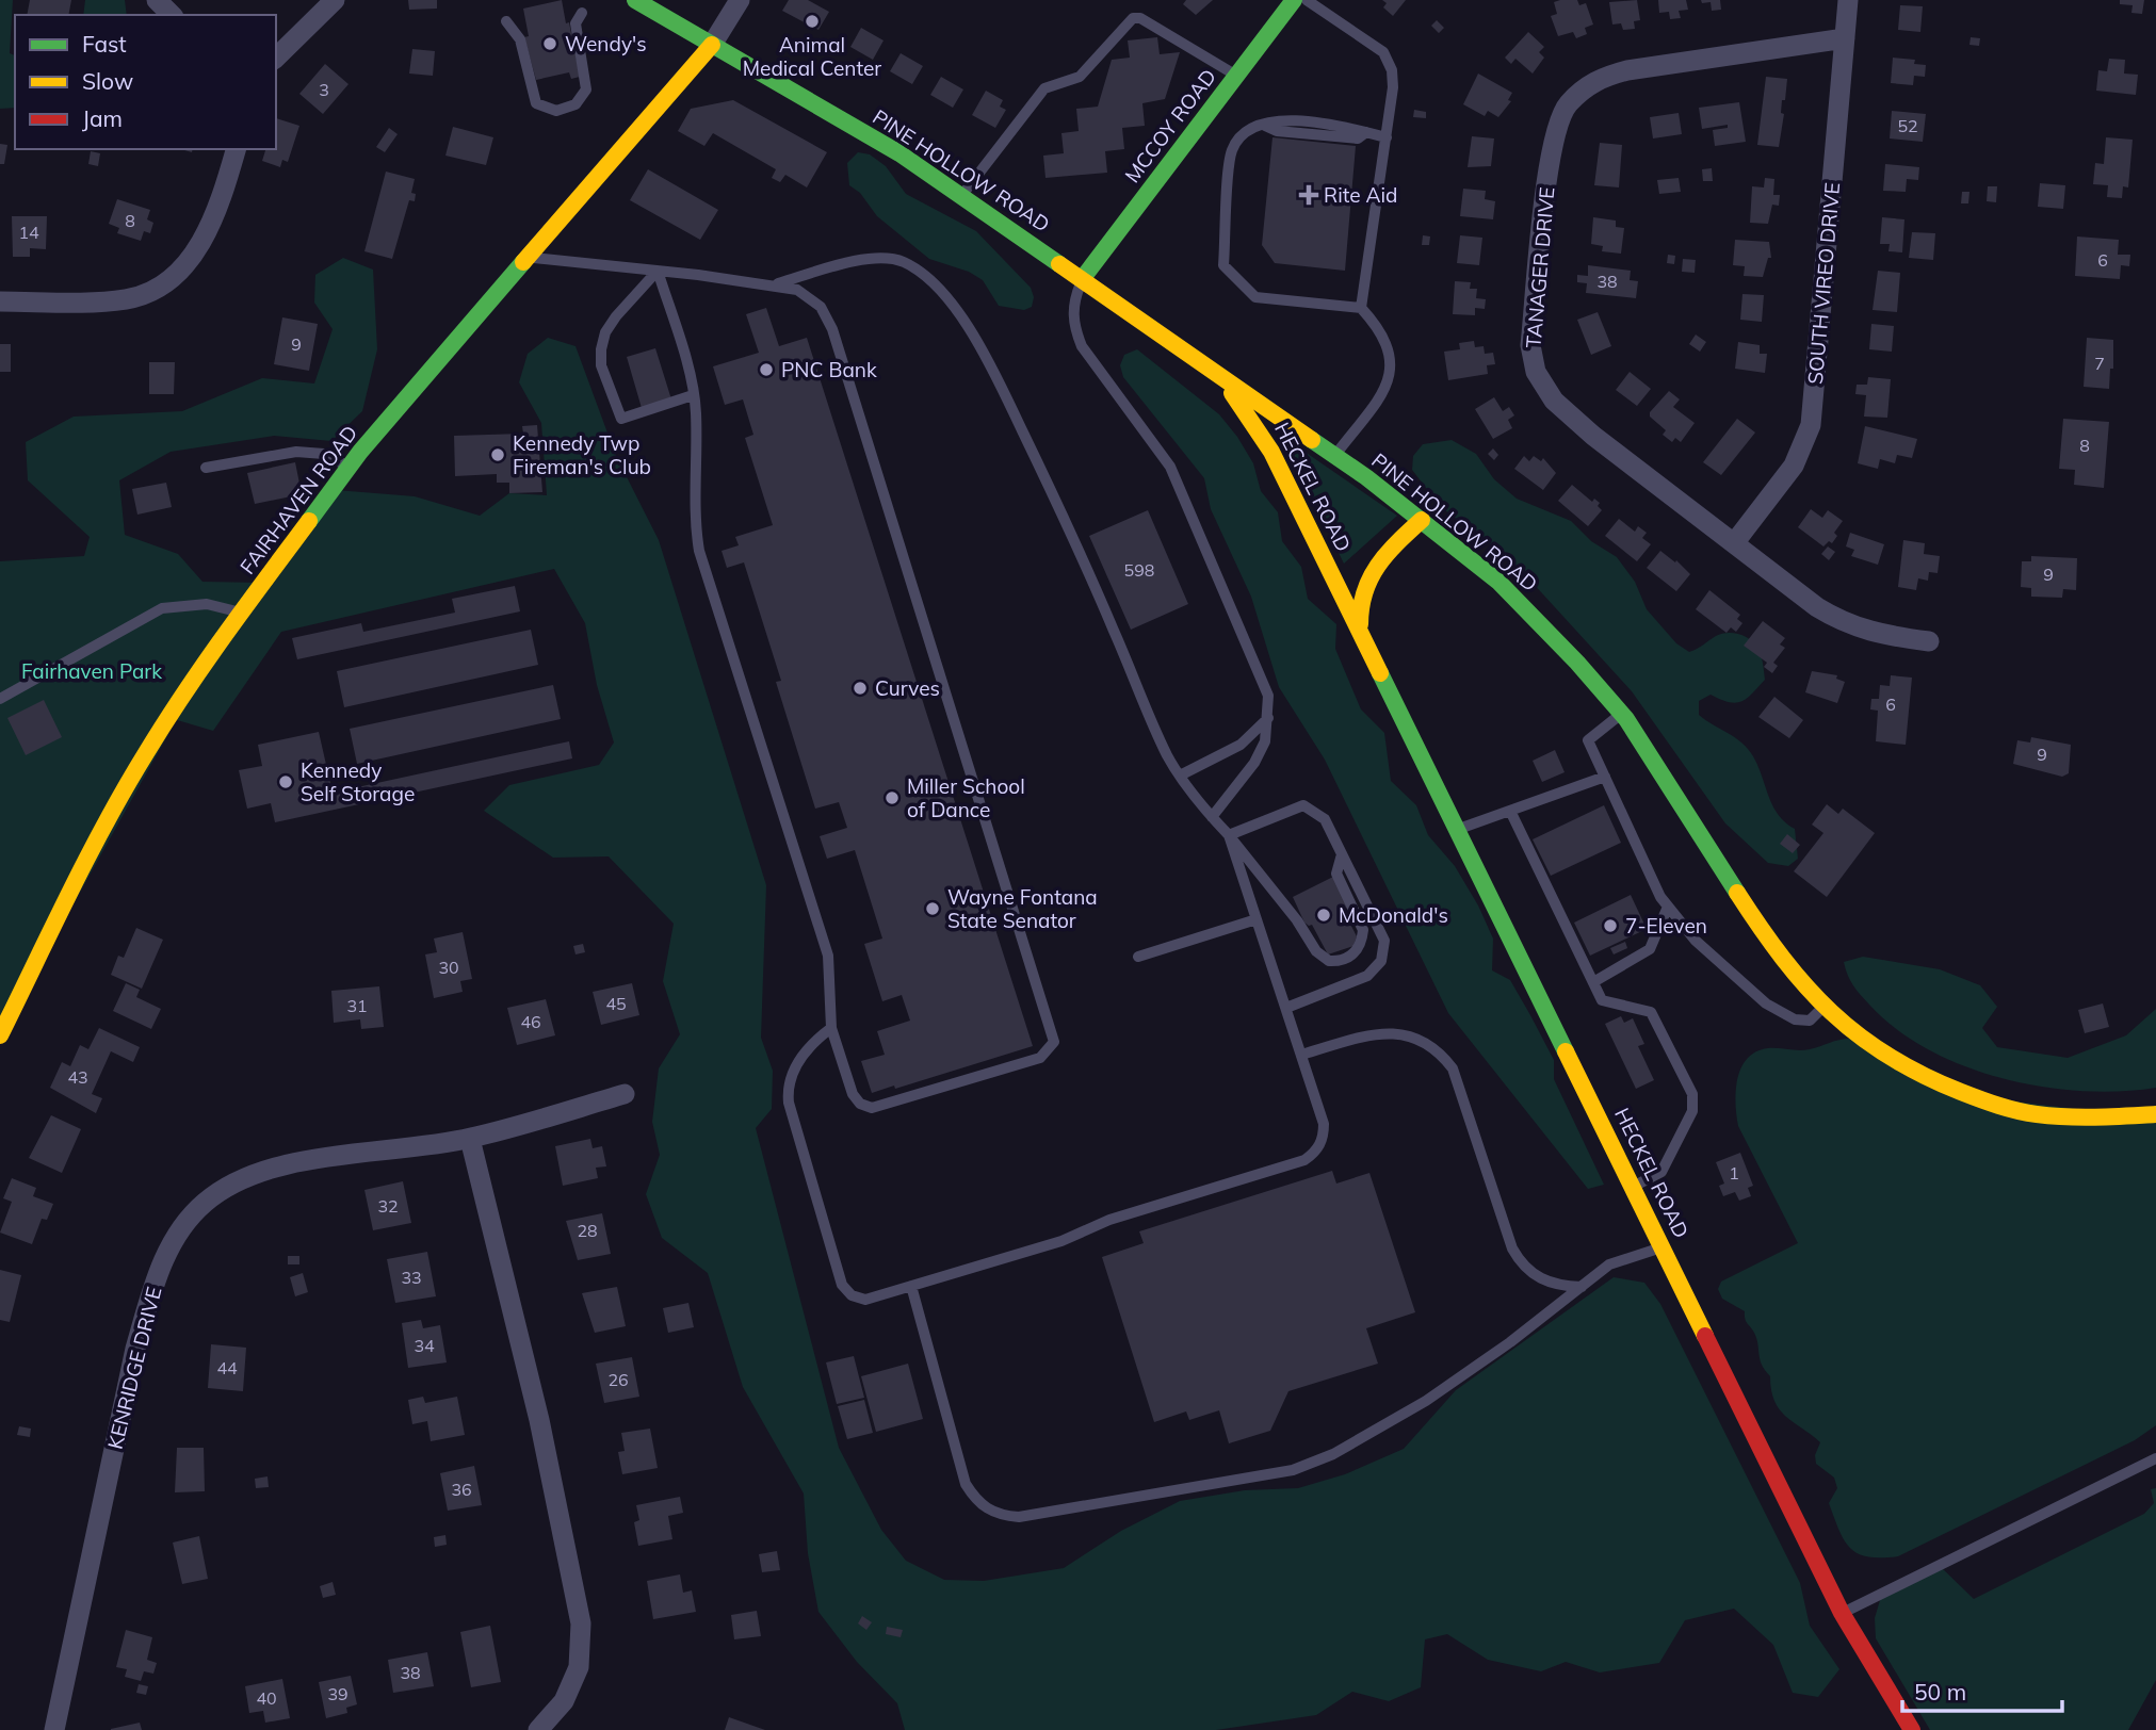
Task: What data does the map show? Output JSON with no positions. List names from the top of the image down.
{
  "streets": {
    "street": [
      "MCCOY ROAD",
      "PINE HOLLOW ROAD",
      "TANAGER DRIVE",
      "SOUTH VIREO DRIVE",
      "HECKEL ROAD",
      "FAIRHAVEN ROAD",
      "KENRIDGE DRIVE"
    ]
  },
  "crossings": [
    ["MCCOY ROAD", "PINE HOLLOW ROAD"],
    ["PINE HOLLOW ROAD", "HECKEL ROAD"],
    ["PINE HOLLOW ROAD", "FAIRHAVEN ROAD"],
    ["TANAGER DRIVE", "SOUTH VIREO DRIVE"]
  ],
  "parks": ["Fairhaven Park"],
  "places": {
    "other": [
      "Animal Medical Center",
      "Wendy's",
      "PNC Bank",
      "Kennedy Twp Fireman's Club",
      "Curves",
      "Kennedy Self Storage",
      "Miller School of Dance",
      "Wayne Fontana State Senator",
      "McDonald's",
      "7-Eleven"
    ],
    "health": ["Rite Aid"]
  },
  "house_numbers": [
    "3",
    "52",
    "8",
    "14",
    "6",
    "38",
    "9",
    "7",
    "8",
    "598",
    "9",
    "6",
    "9",
    "30",
    "45",
    "31",
    "46",
    "43",
    "1",
    "32",
    "28",
    "33",
    "34",
    "44",
    "26",
    "36",
    "38",
    "39",
    "40"
  ],
  "legend": ["Fast", "Slow", "Jam"],
  "scale_bar": "50 m"
}
